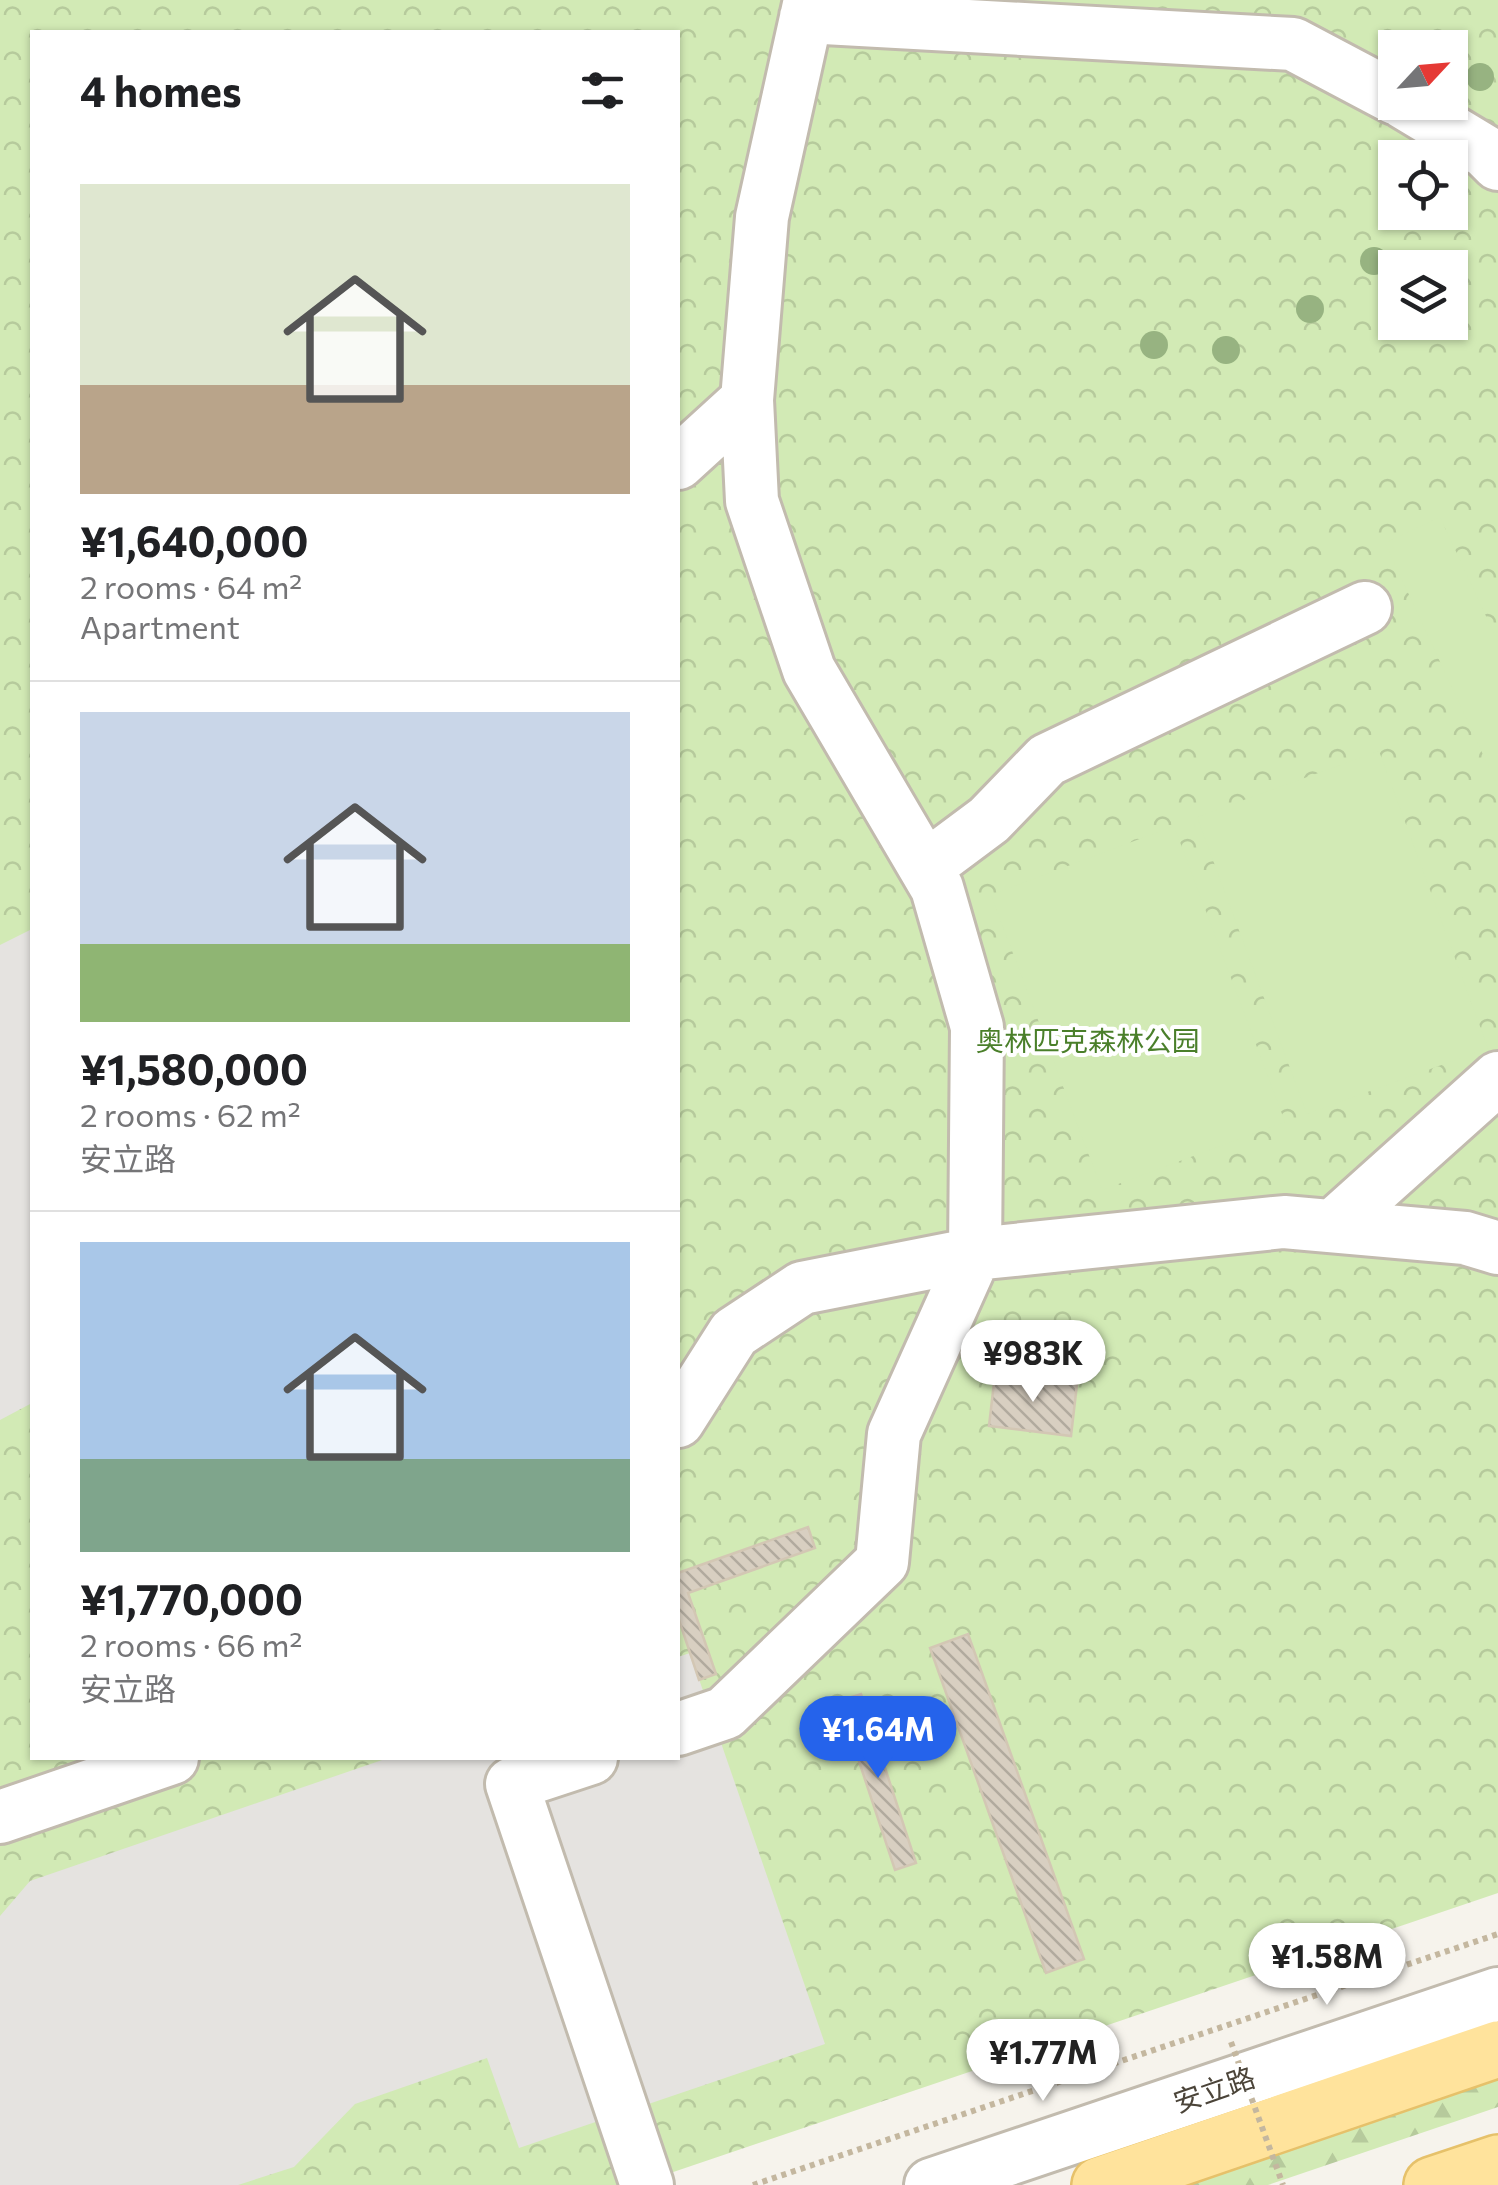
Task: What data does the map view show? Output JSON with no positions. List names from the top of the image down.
{
  "streets": {
    "main road": ["安立路"]
  },
  "parks": ["奥林匹克森林公园"],
  "north": "top right",
  "page": {
    "heading": "4 homes",
    "list": [
      {
        "name": "¥1,640,000",
        "note": "2 rooms · 64 m² · Apartment"
      },
      {
        "name": "¥1,580,000",
        "note": "2 rooms · 62 m² · 安立路"
      },
      {
        "name": "¥1,770,000",
        "note": "2 rooms · 66 m² · 安立路"
      }
    ],
    "price": [
      "¥983K",
      "¥1.64M",
      "¥1.58M",
      "¥1.77M"
    ]
  }
}
